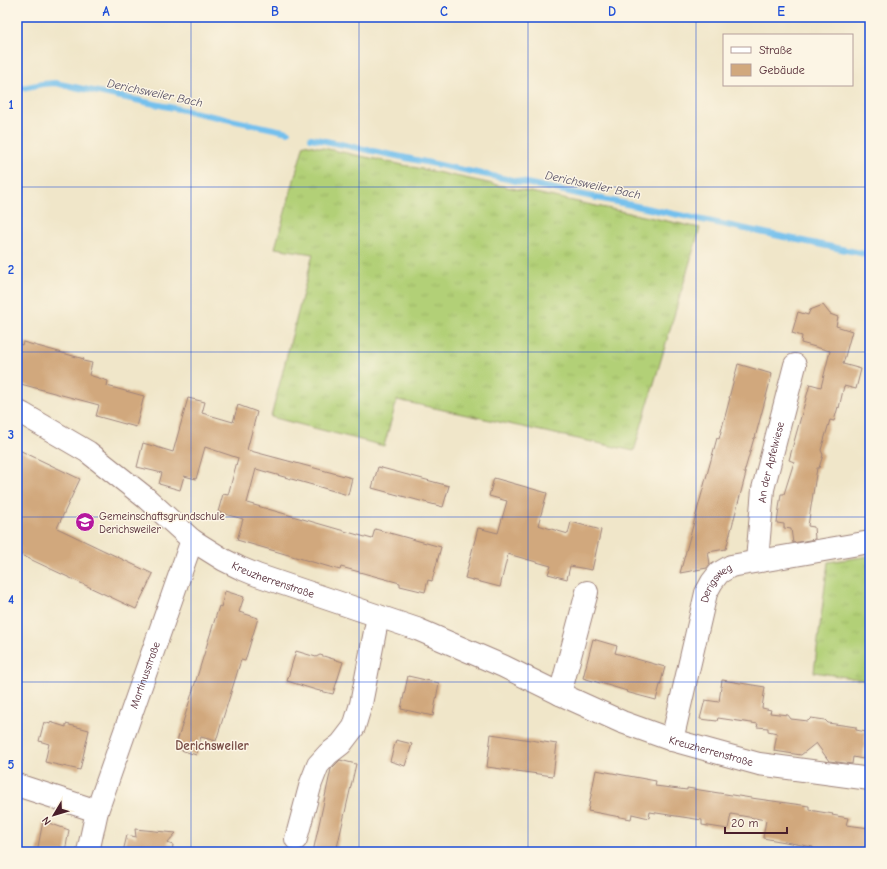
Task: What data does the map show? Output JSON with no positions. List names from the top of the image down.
{
  "streets": {
    "street": [
      "An der Apfelwiese",
      "Kreuzherrenstraße",
      "Derigsweg",
      "Martinusstraße"
    ]
  },
  "crossings": [
    ["An der Apfelwiese", "Derigsweg"],
    ["Kreuzherrenstraße", "Derigsweg"],
    ["Kreuzherrenstraße", "Martinusstraße"]
  ],
  "districts": ["Derichsweiler"],
  "water": ["Derichsweiler Bach"],
  "places": {
    "school or university": ["Gemeinschaftsgrundschule Derichsweiler"]
  },
  "legend": ["Straße", "Gebäude"],
  "scale_bar": "20 m",
  "north": "bottom left",
  "grid": {
    "columns": [
      "A",
      "B",
      "C",
      "D",
      "E"
    ],
    "rows": [
      "1",
      "2",
      "3",
      "4",
      "5"
    ]
  }
}
